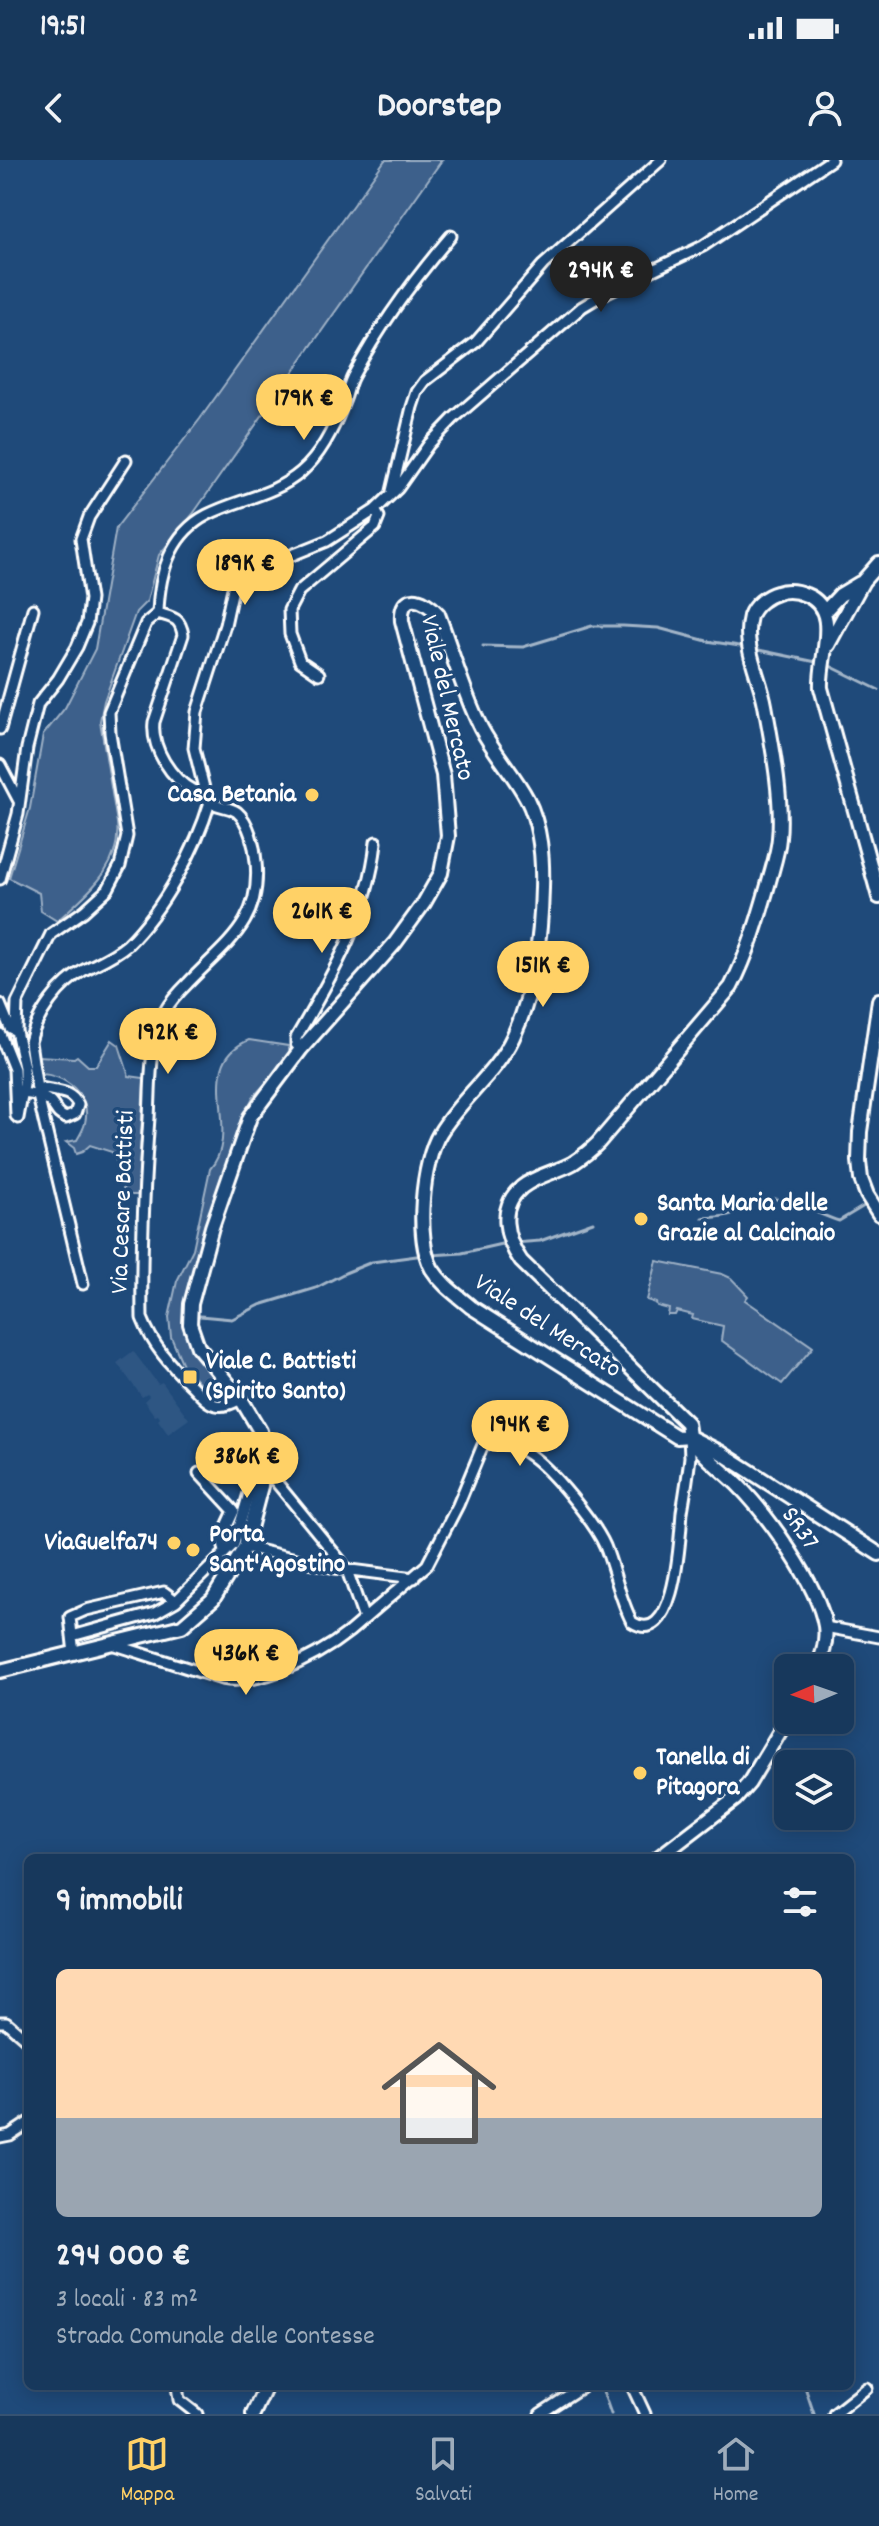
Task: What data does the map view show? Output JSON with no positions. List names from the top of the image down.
{
  "streets": {
    "main road": ["Viale del Mercato", "SR37"],
    "street": ["Via Cesare Battisti"]
  },
  "crossings": [
    ["Viale del Mercato", "Via Cesare Battisti"],
    ["Viale del Mercato", "SR37"]
  ],
  "places": {
    "other": [
      "Casa Betania",
      "Santa Maria delle Grazie al Calcinaio",
      "ViaGuelfa74",
      "Porta Sant'Agostino",
      "Tanella di Pitagora"
    ],
    "transit": ["Viale C. Battisti (Spirito Santo)"]
  },
  "north": "left",
  "page": {
    "status": "19:51",
    "header": "Doorstep",
    "price": [
      "294K €",
      "179K €",
      "189K €",
      "261K €",
      "151K €",
      "192K €",
      "194K €",
      "386K €",
      "436K €"
    ],
    "heading": "9 immobili",
    "list": [
      {
        "name": "294 000 €",
        "note": "3 locali · 83 m² · Strada Comunale delle Contesse"
      }
    ],
    "tabs": ["Mappa", "Salvati", "Home"]
  }
}
